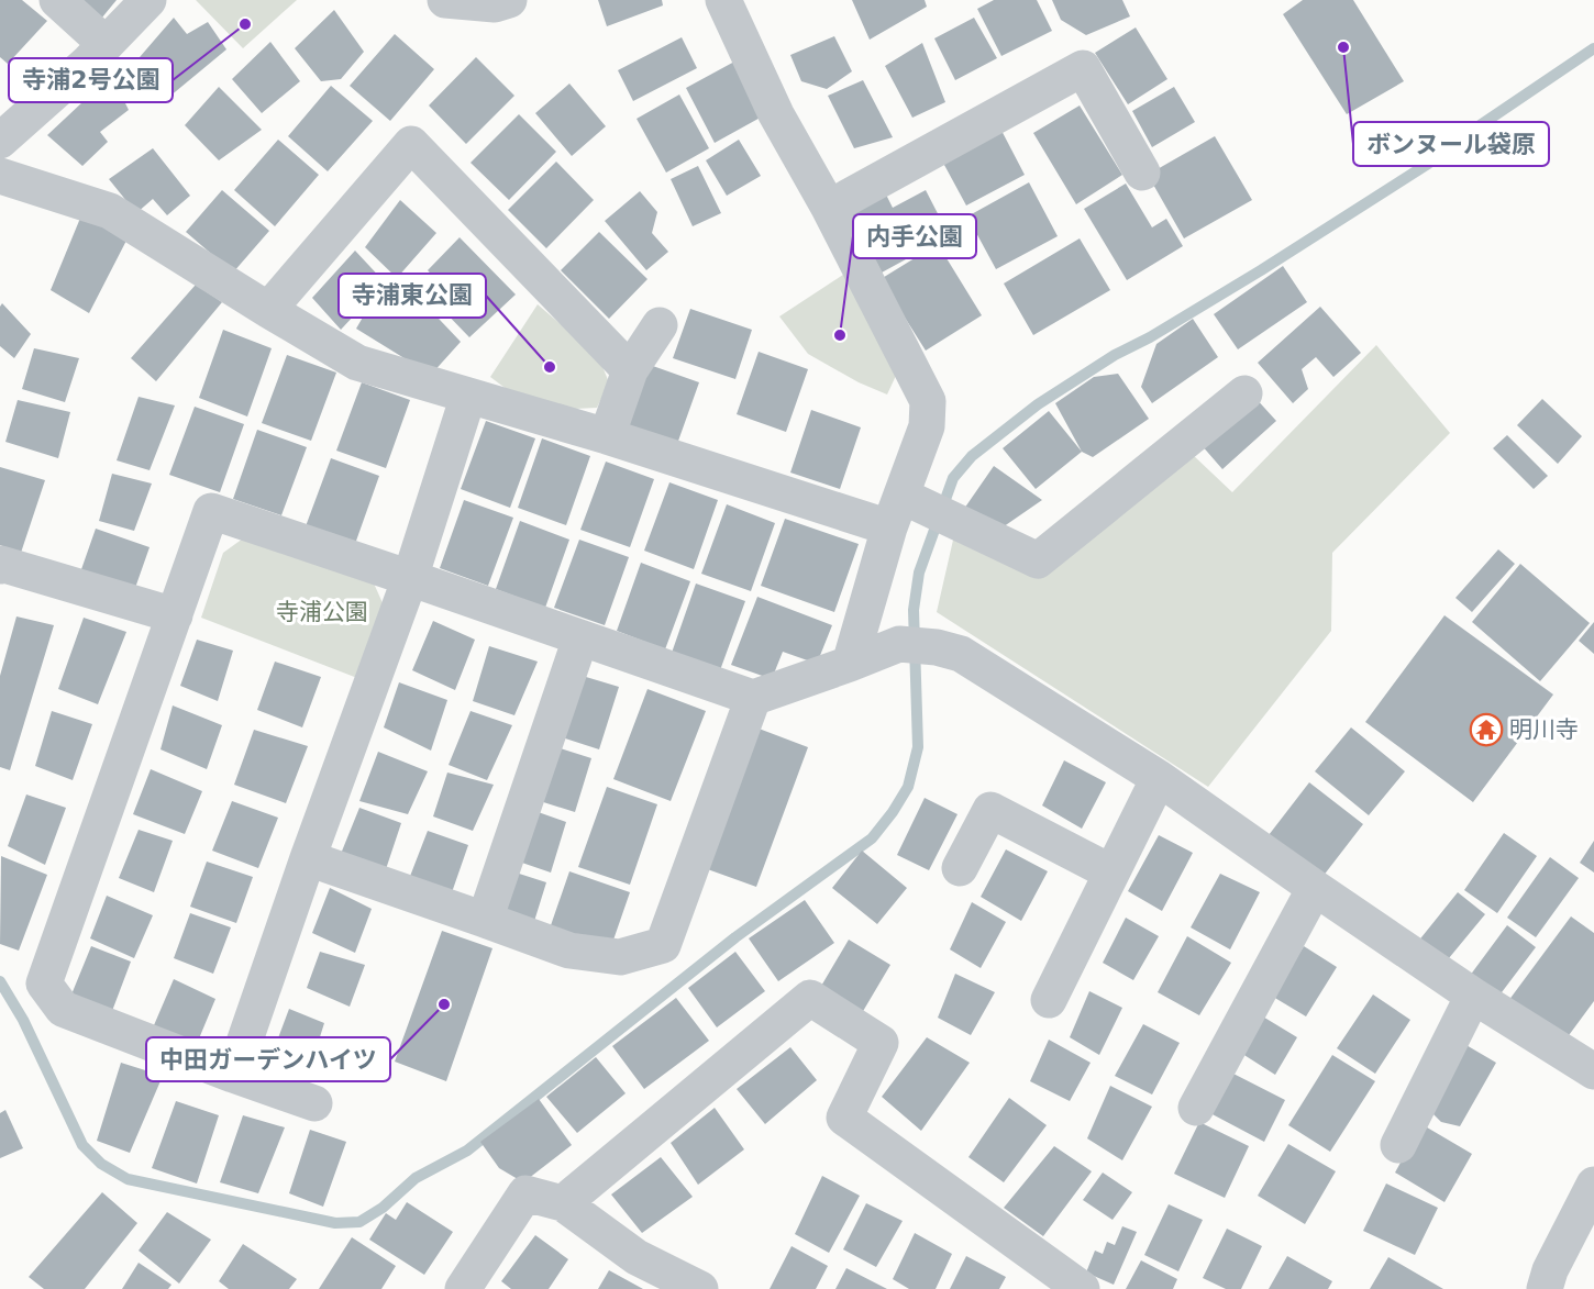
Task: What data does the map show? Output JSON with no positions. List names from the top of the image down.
{
  "parks": ["寺浦公園"],
  "places": {
    "other": [
      "寺浦2号公園",
      "ボンヌール袋原",
      "内手公園",
      "寺浦東公園",
      "中田ガーデンハイツ"
    ],
    "temple": ["明川寺"]
  }
}
